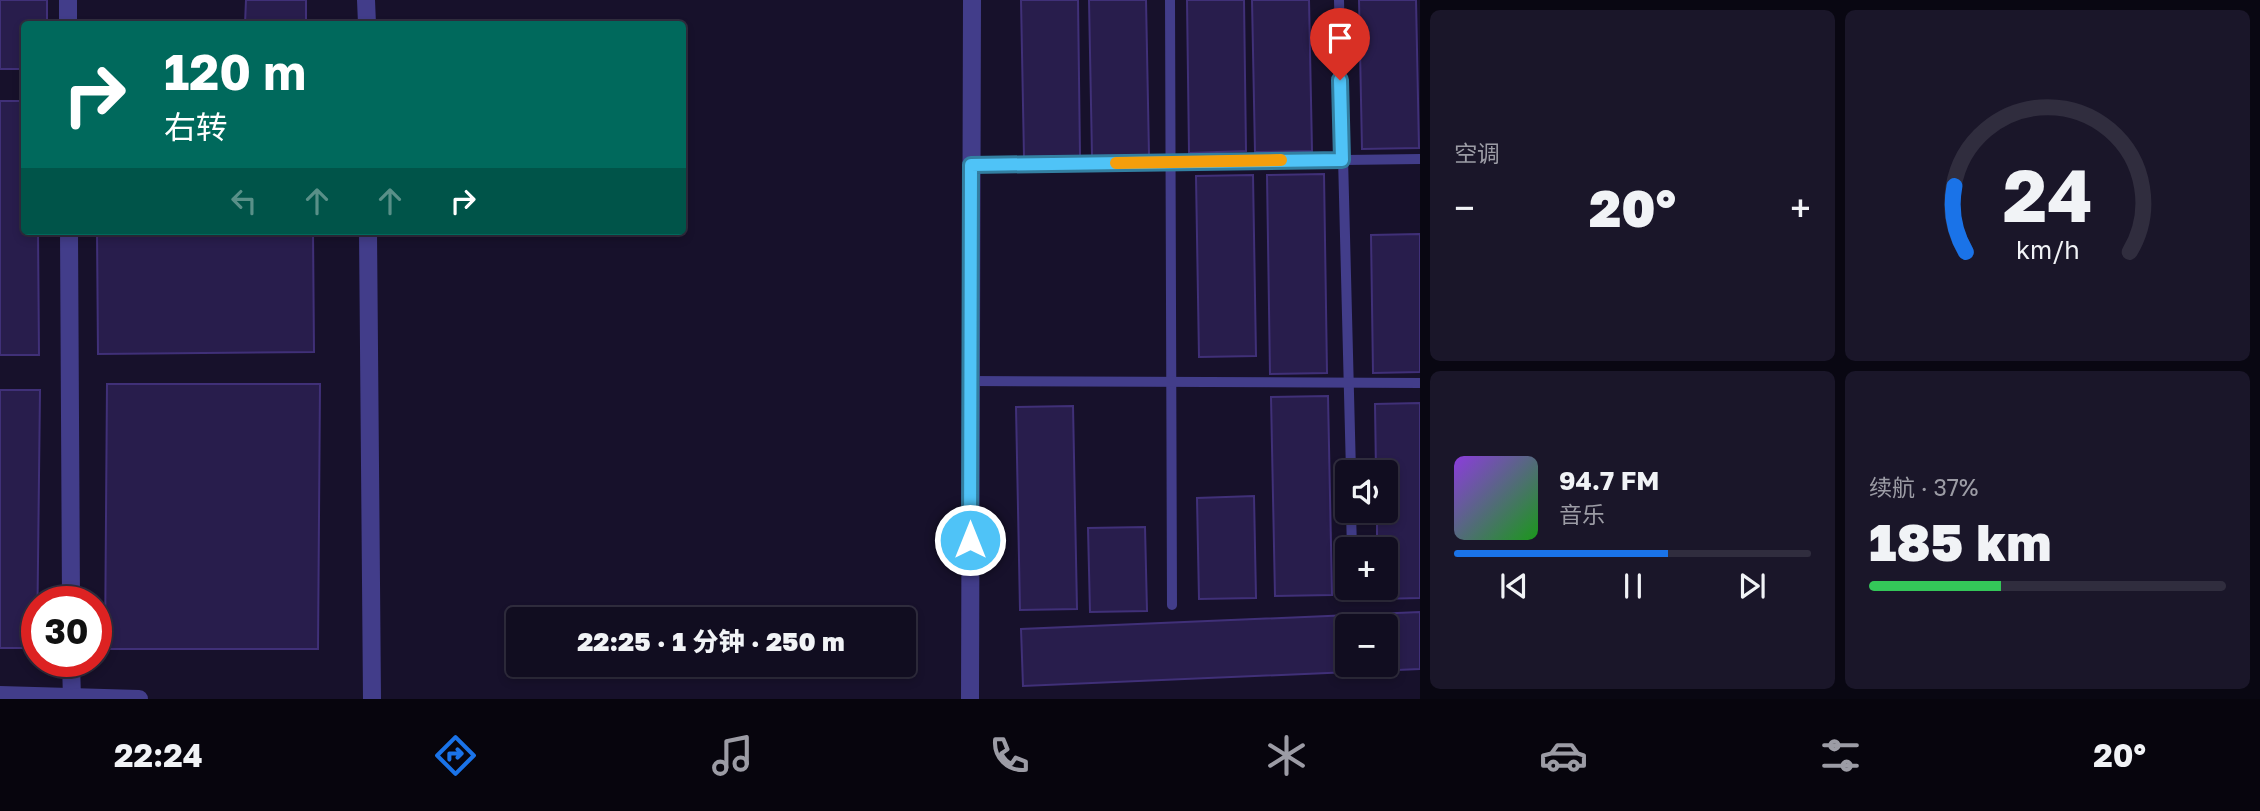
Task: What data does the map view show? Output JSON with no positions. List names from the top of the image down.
{
  "page": {
    "tile": [
      "空调",
      ["续航 · 37%", "185 km"]
    ],
    "turn": ["120 m", "右转"],
    "heat": ["−", "20°", "+"],
    "song": ["94.7 FM", "音乐"],
    "map_buttons": ["+", "−"],
    "limit": "30",
    "trip": "22:25 · 1 分钟 · 250 m",
    "tabs": ["22:24", "20°"],
    "gauge": ["24", "km/h"]
  }
}
